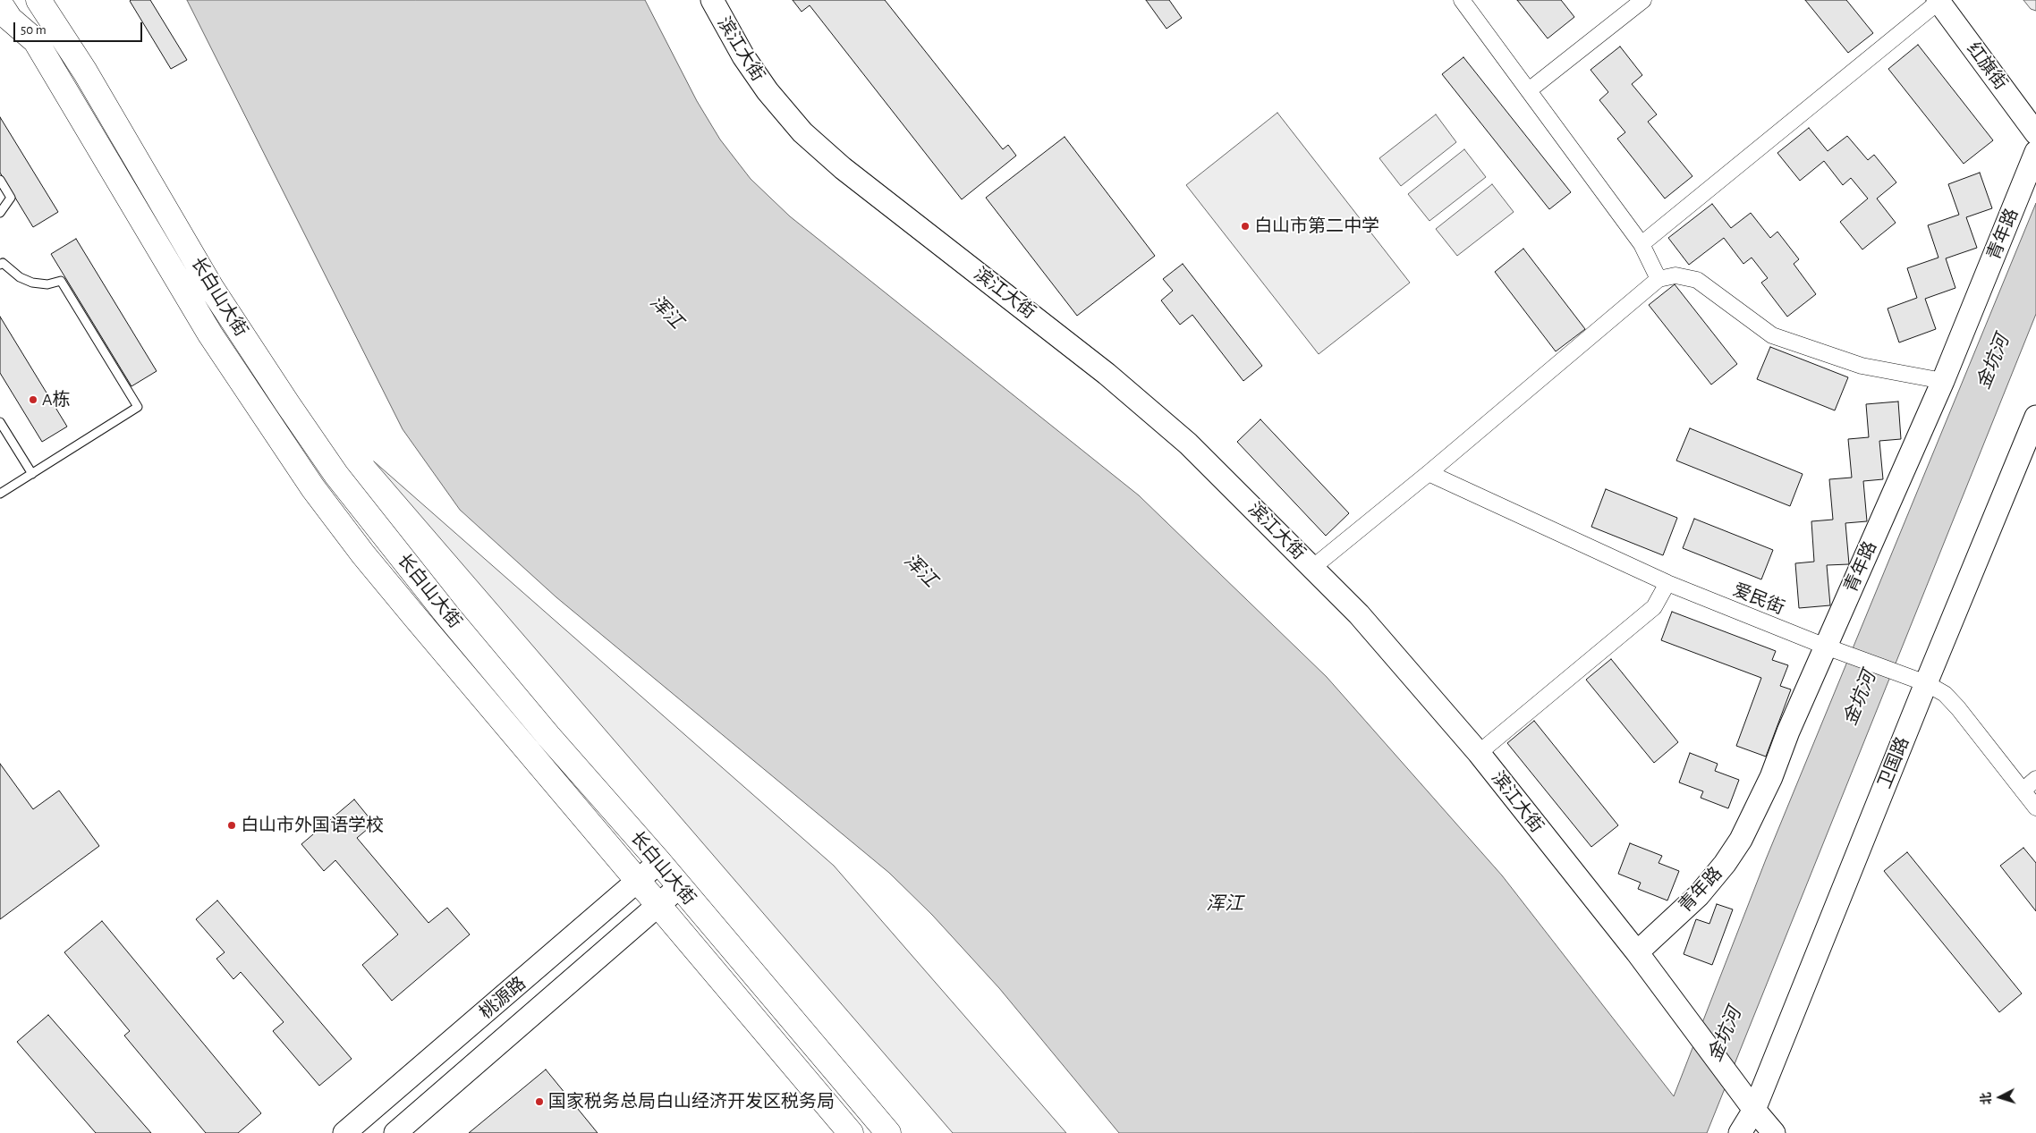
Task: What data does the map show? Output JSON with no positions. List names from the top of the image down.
{
  "streets": {
    "main road": ["长白山大街"],
    "street": [
      "滨江大街",
      "红旗街",
      "青年路",
      "爱民街",
      "卫国路",
      "桃源路"
    ]
  },
  "crossings": [
    ["滨江大街", "青年路"],
    ["滨江大街", "卫国路"],
    ["青年路", "爱民街"],
    ["长白山大街", "桃源路"],
    ["爱民街", "卫国路"]
  ],
  "water": ["浑江", "金坑河"],
  "places": [
    "白山市第二中学",
    "A栋",
    "白山市外国语学校",
    "国家税务总局白山经济开发区税务局"
  ],
  "scale_bar": "50 m",
  "north": "left"
}
